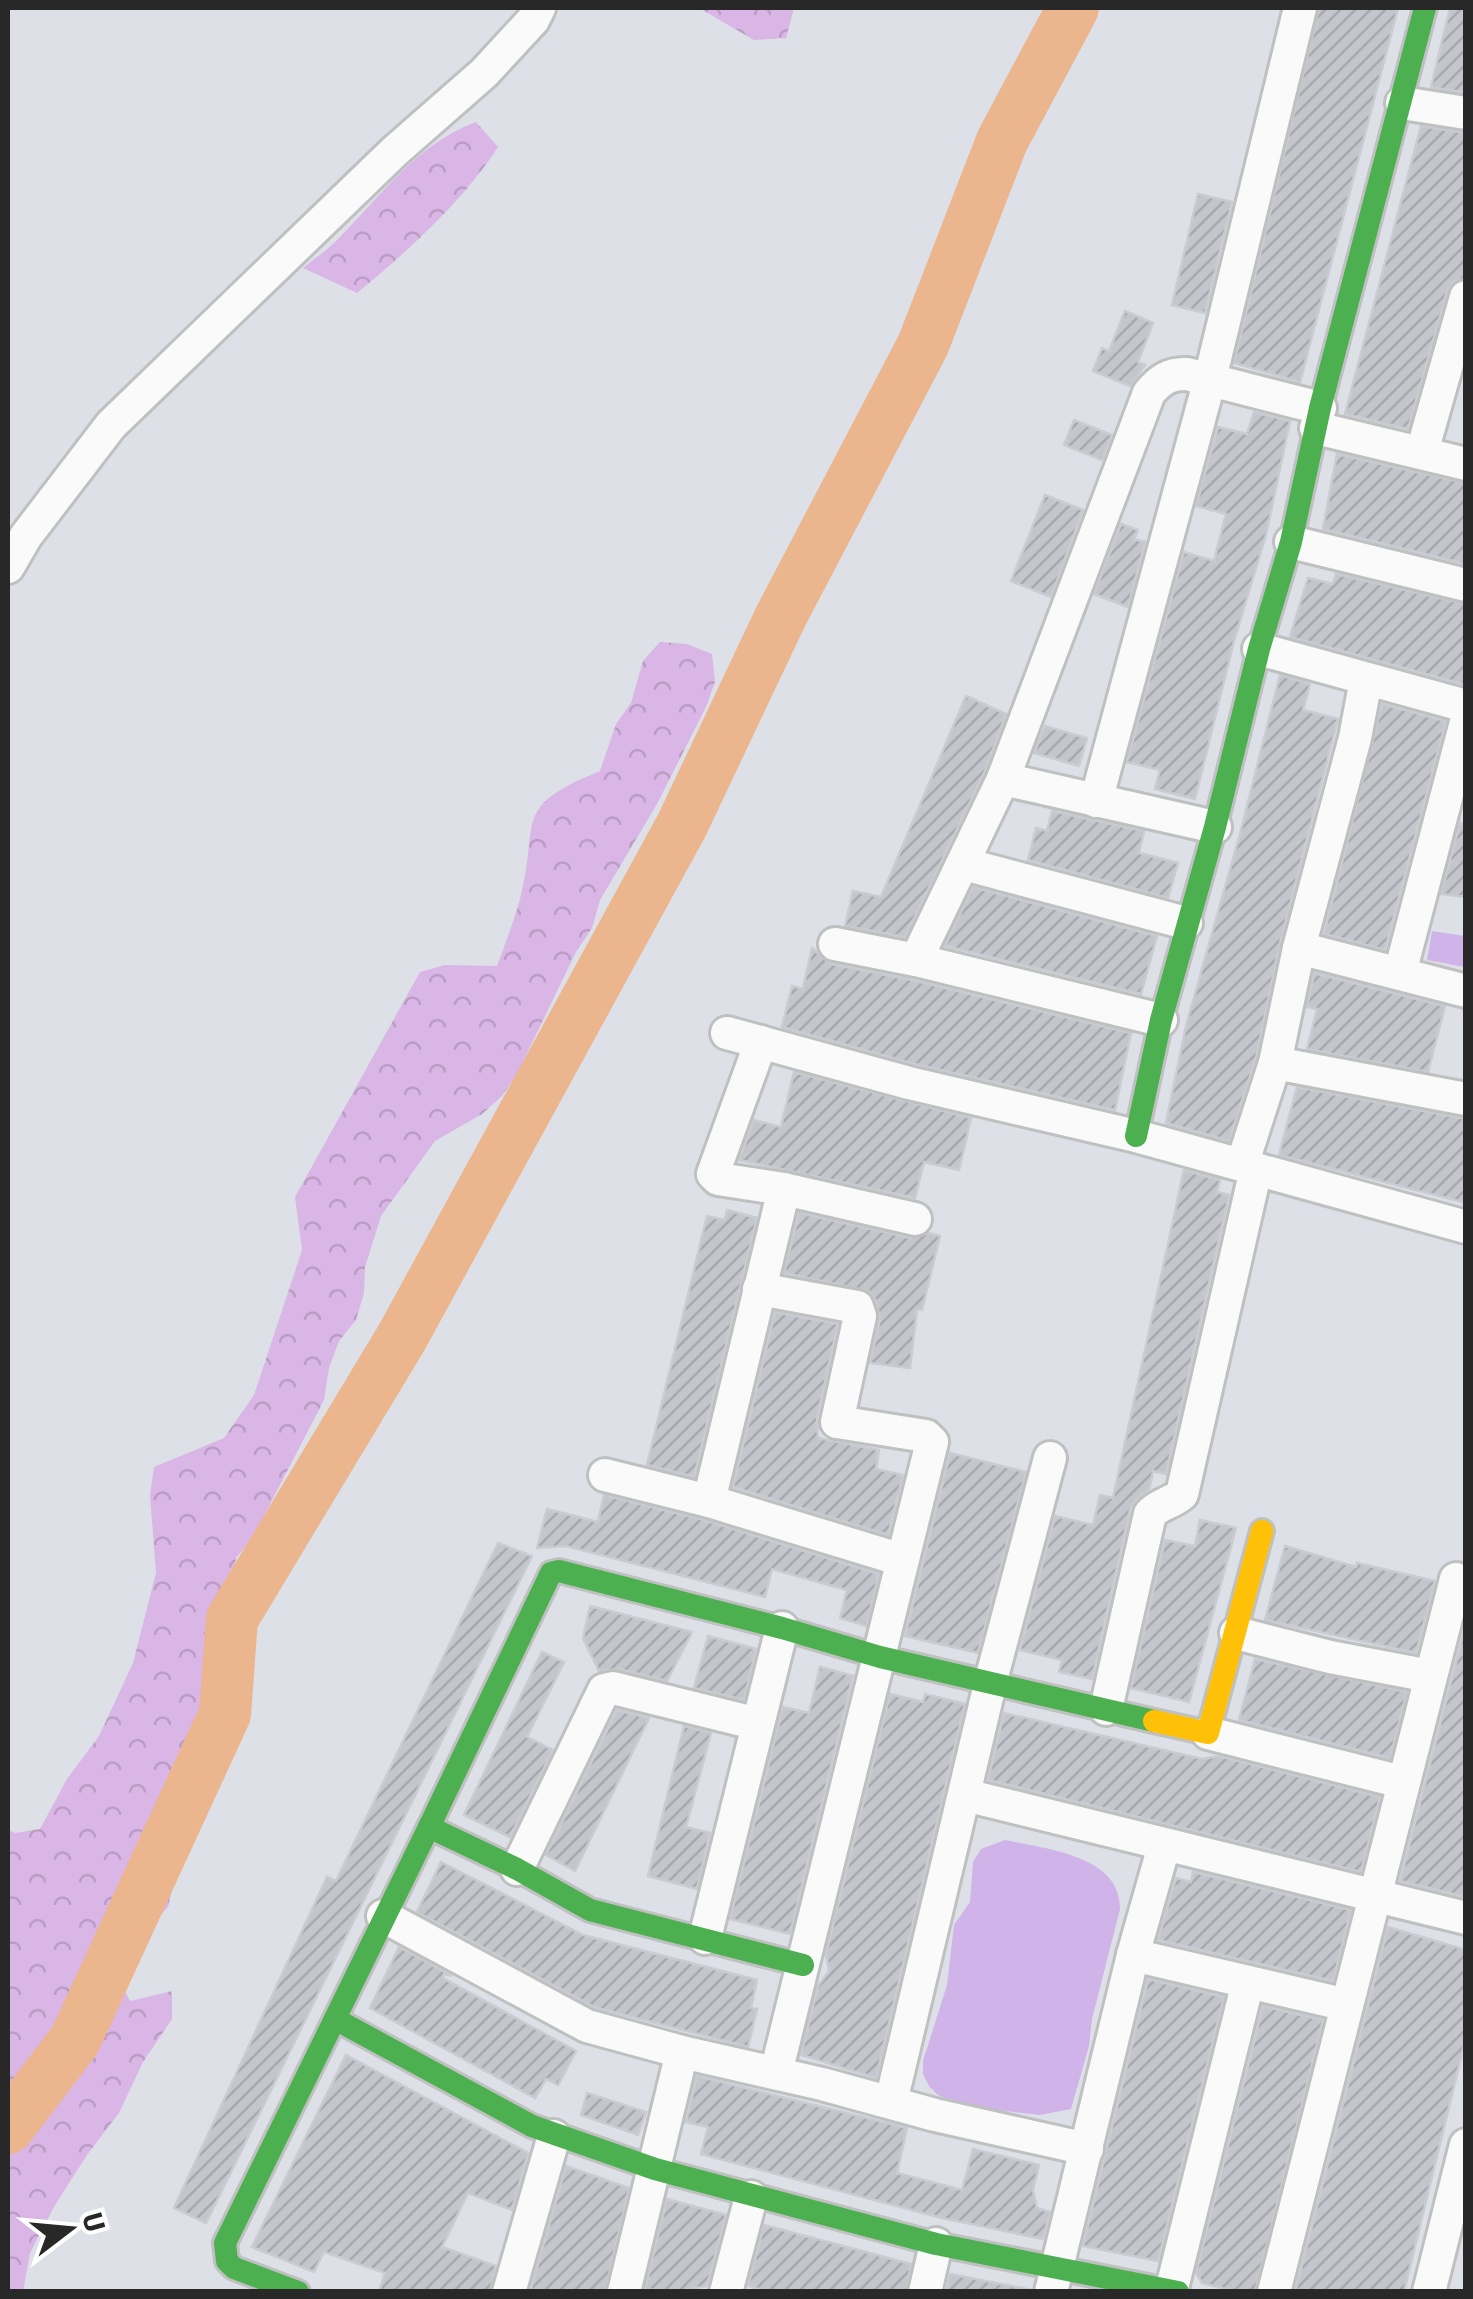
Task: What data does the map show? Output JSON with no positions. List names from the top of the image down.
{
  "north": "right"
}
